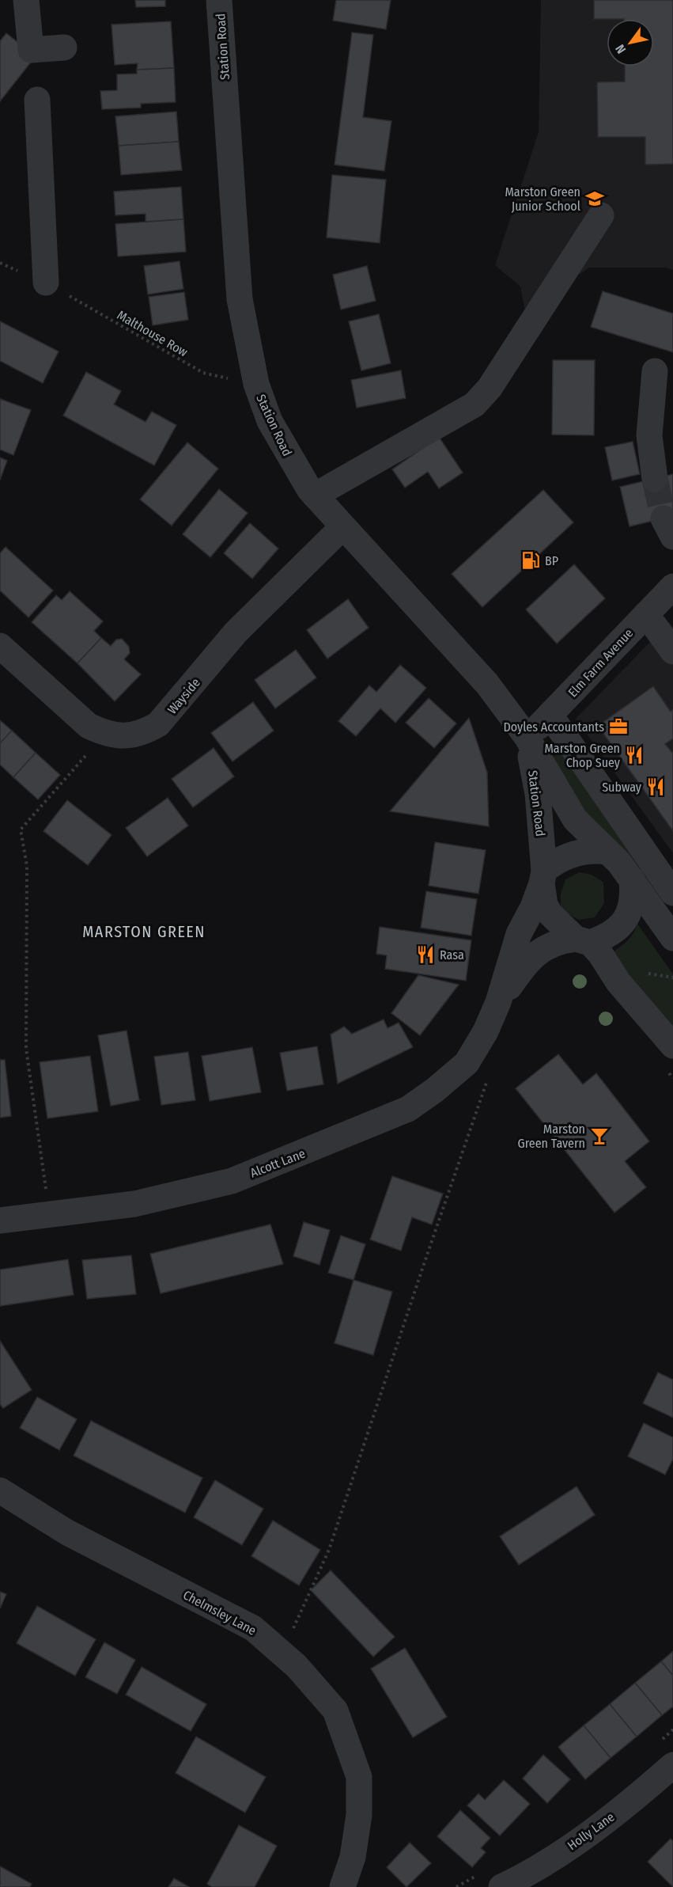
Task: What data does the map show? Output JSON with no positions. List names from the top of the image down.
{
  "streets": {
    "street": [
      "Station Road",
      "Elm Farm Avenue",
      "Wayside",
      "Alcott Lane",
      "Chelmsley Lane",
      "Holly Lane"
    ],
    "path": ["Malthouse Row"]
  },
  "crossings": [
    ["Station Road", "Malthouse Row"],
    ["Station Road", "Elm Farm Avenue"],
    ["Station Road", "Wayside"]
  ],
  "districts": ["MARSTON GREEN"],
  "places": {
    "school or university": ["Marston Green Junior School"],
    "fuel station": ["BP"],
    "office": ["Doyles Accountants"],
    "restaurant": ["Marston Green Chop Suey", "Subway", "Rasa"],
    "bar": ["Marston Green Tavern"]
  },
  "north": "bottom left"
}
